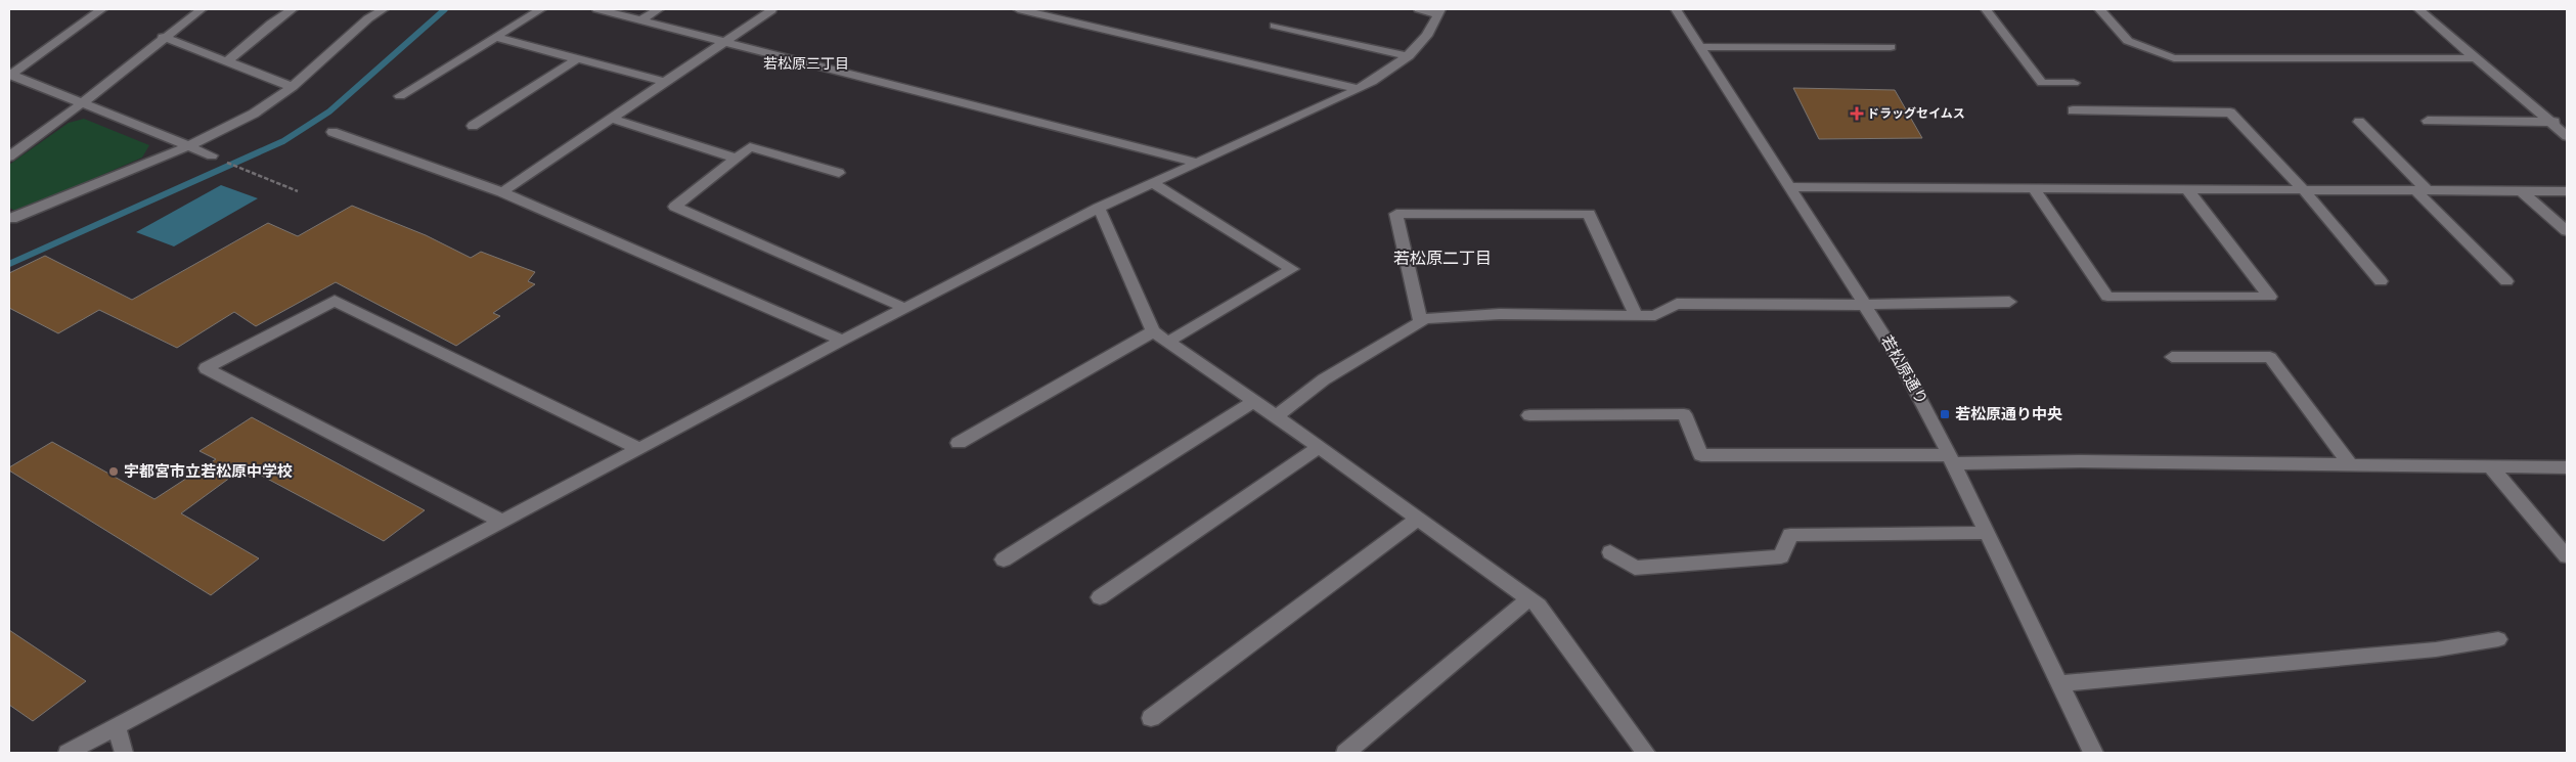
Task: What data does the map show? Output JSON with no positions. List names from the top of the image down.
{
  "streets": {
    "street": ["若松原通り"]
  },
  "districts": ["若松原三丁目", "若松原二丁目"],
  "places": {
    "health": ["ドラッグセイムス"],
    "transit": ["若松原通り中央"],
    "other": ["宇都宮市立若松原中学校"]
  }
}
